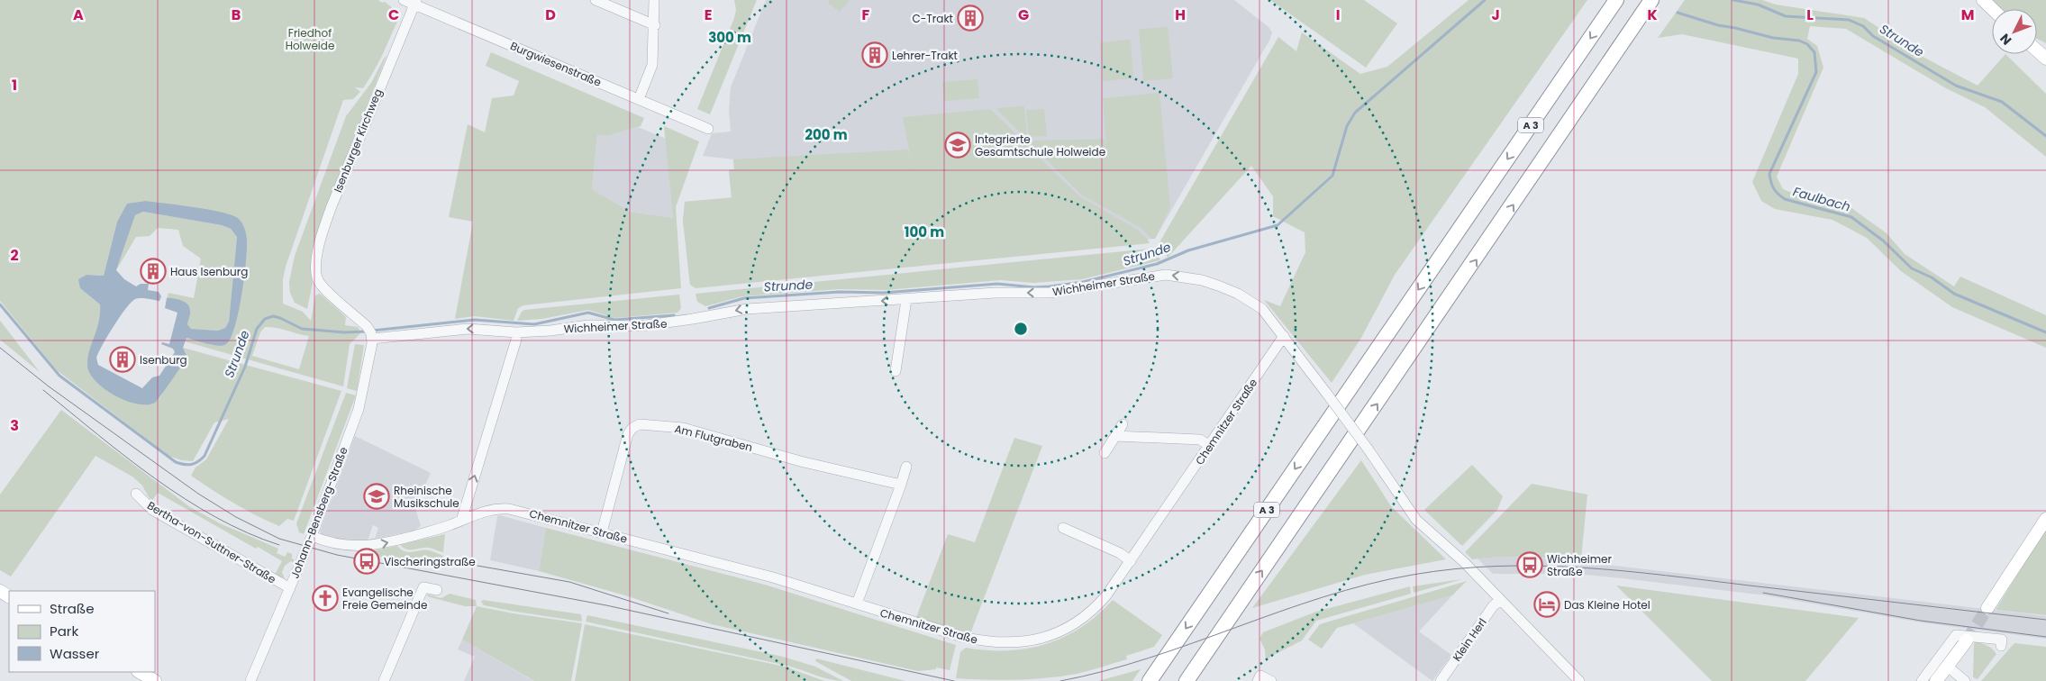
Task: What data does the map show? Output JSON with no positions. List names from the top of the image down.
{
  "streets": {
    "highway": ["A 3"],
    "street": [
      "Burgwiesenstraße",
      "Isenburger Kirchweg",
      "Wichheimer Straße",
      "Chemnitzer Straße",
      "Am Flutgraben",
      "Johann-Bensberg-Straße",
      "Bertha-von-Suttner-Straße",
      "Klein Herl"
    ]
  },
  "crossings": [
    ["Burgwiesenstraße", "Isenburger Kirchweg"],
    ["Isenburger Kirchweg", "Wichheimer Straße"],
    ["Isenburger Kirchweg", "Johann-Bensberg-Straße"],
    ["Wichheimer Straße", "Chemnitzer Straße"],
    ["Wichheimer Straße", "Johann-Bensberg-Straße"],
    ["Wichheimer Straße", "Klein Herl"],
    ["Chemnitzer Straße", "Am Flutgraben"],
    ["Chemnitzer Straße", "Johann-Bensberg-Straße"],
    ["Johann-Bensberg-Straße", "Bertha-von-Suttner-Straße"]
  ],
  "one_way": ["Wichheimer Straße"],
  "water": ["Strunde", "Faulbach"],
  "parks": ["Friedhof Holweide"],
  "places": {
    "building": [
      "C-Trakt",
      "Lehrer-Trakt",
      "Haus Isenburg",
      "Isenburg"
    ],
    "school or university": ["Integrierte Gesamtschule Holweide", "Rheinische Musikschule"],
    "bus stop": ["Vischeringstraße", "Wichheimer Straße"],
    "church": ["Evangelische Freie Gemeinde"],
    "hotel": ["Das Kleine Hotel"]
  },
  "legend": ["Straße", "Park", "Wasser"],
  "north": "bottom left",
  "grid": {
    "columns": [
      "A",
      "B",
      "C",
      "D",
      "E",
      "F",
      "G",
      "H",
      "I",
      "J",
      "K",
      "L",
      "M"
    ],
    "rows": ["1", "2", "3"]
  },
  "rings": ["300 m", "200 m", "100 m"]
}
